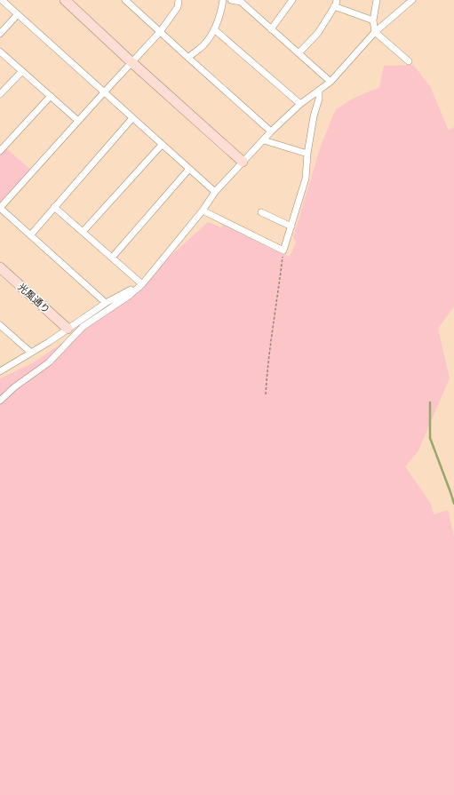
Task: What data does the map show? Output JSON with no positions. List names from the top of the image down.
{
  "streets": {
    "street": ["光風通り"]
  }
}
